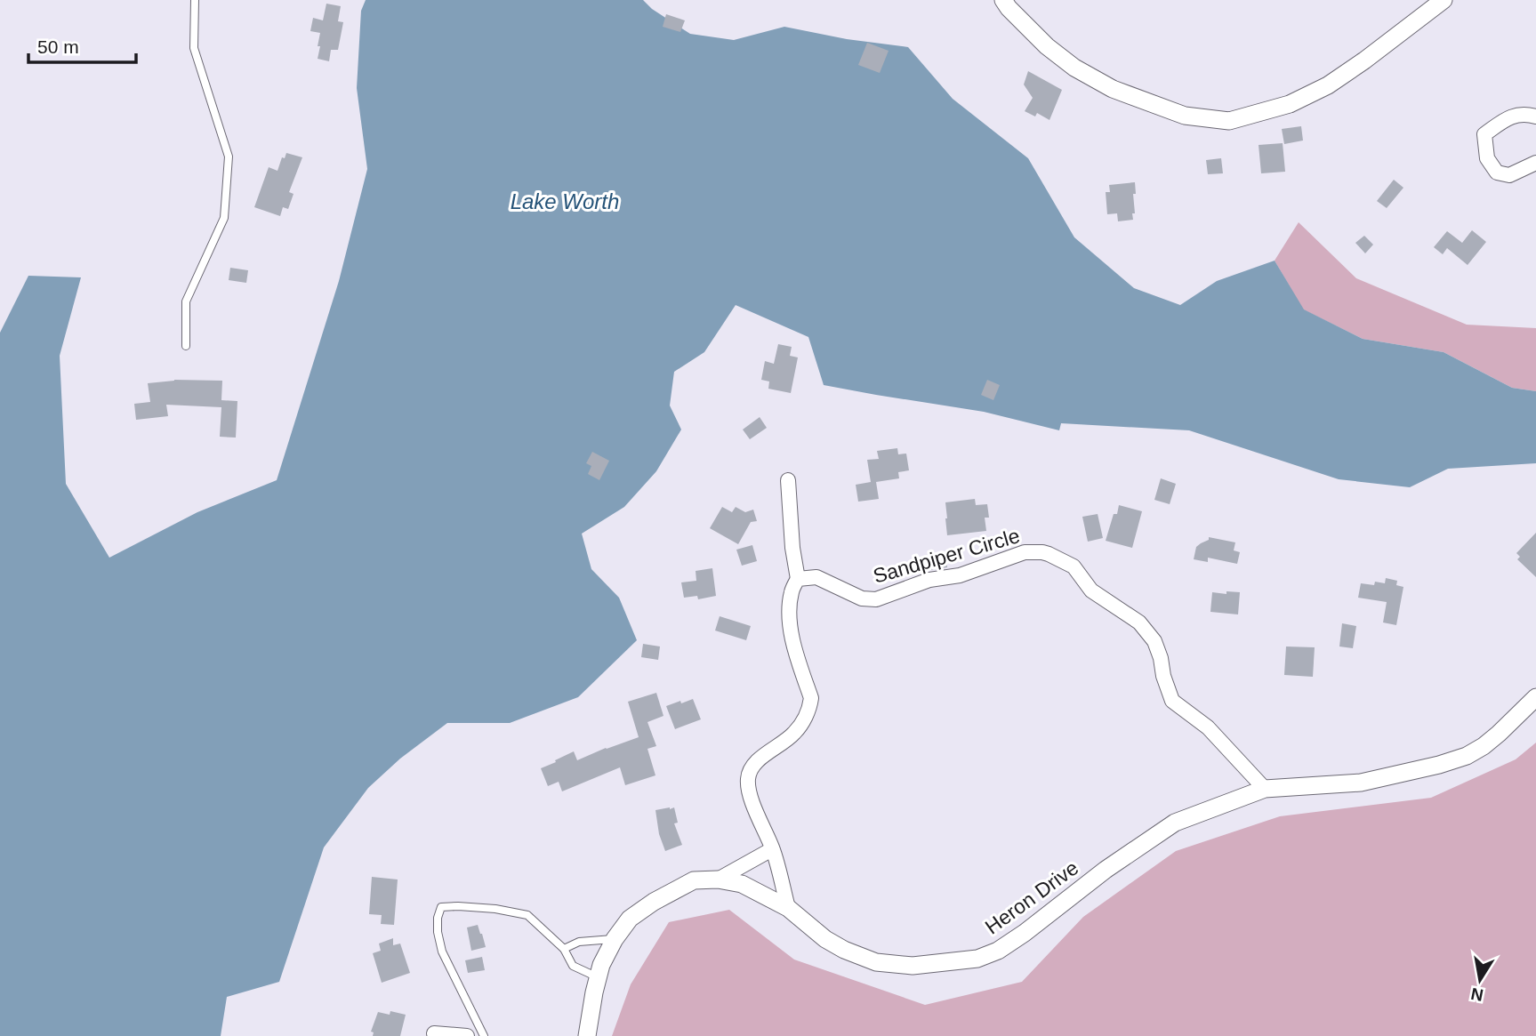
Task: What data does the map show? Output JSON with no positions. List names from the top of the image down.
{
  "streets": {
    "street": ["Sandpiper Circle", "Heron Drive"]
  },
  "crossings": [
    ["Sandpiper Circle", "Heron Drive"]
  ],
  "water": ["Lake Worth"],
  "scale_bar": "50 m",
  "north": "bottom"
}
